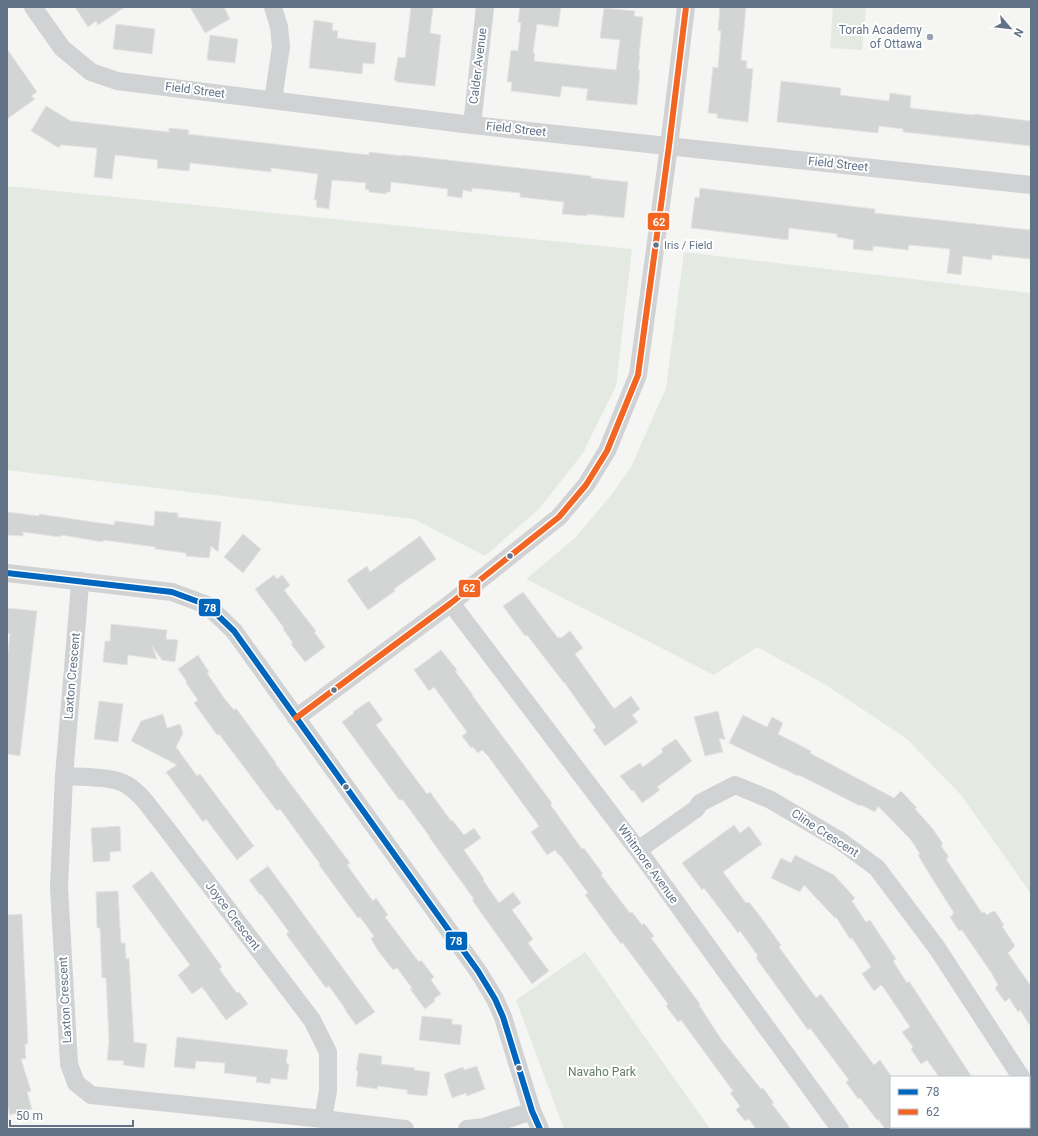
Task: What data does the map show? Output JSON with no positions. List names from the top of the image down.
{
  "streets": {
    "street": [
      "Calder Avenue",
      "Field Street",
      "Laxton Crescent",
      "Cline Crescent",
      "Whitmore Avenue",
      "Joyce Crescent"
    ]
  },
  "crossings": [
    ["Calder Avenue", "Field Street"],
    ["Laxton Crescent", "Joyce Crescent"],
    ["Cline Crescent", "Whitmore Avenue"]
  ],
  "parks": ["Navaho Park"],
  "places": ["Torah Academy of Ottawa", "Iris / Field"],
  "lines": ["transit line 62", "transit line 78"],
  "legend": ["78", "62"],
  "scale_bar": "50 m",
  "north": "bottom right"
}
